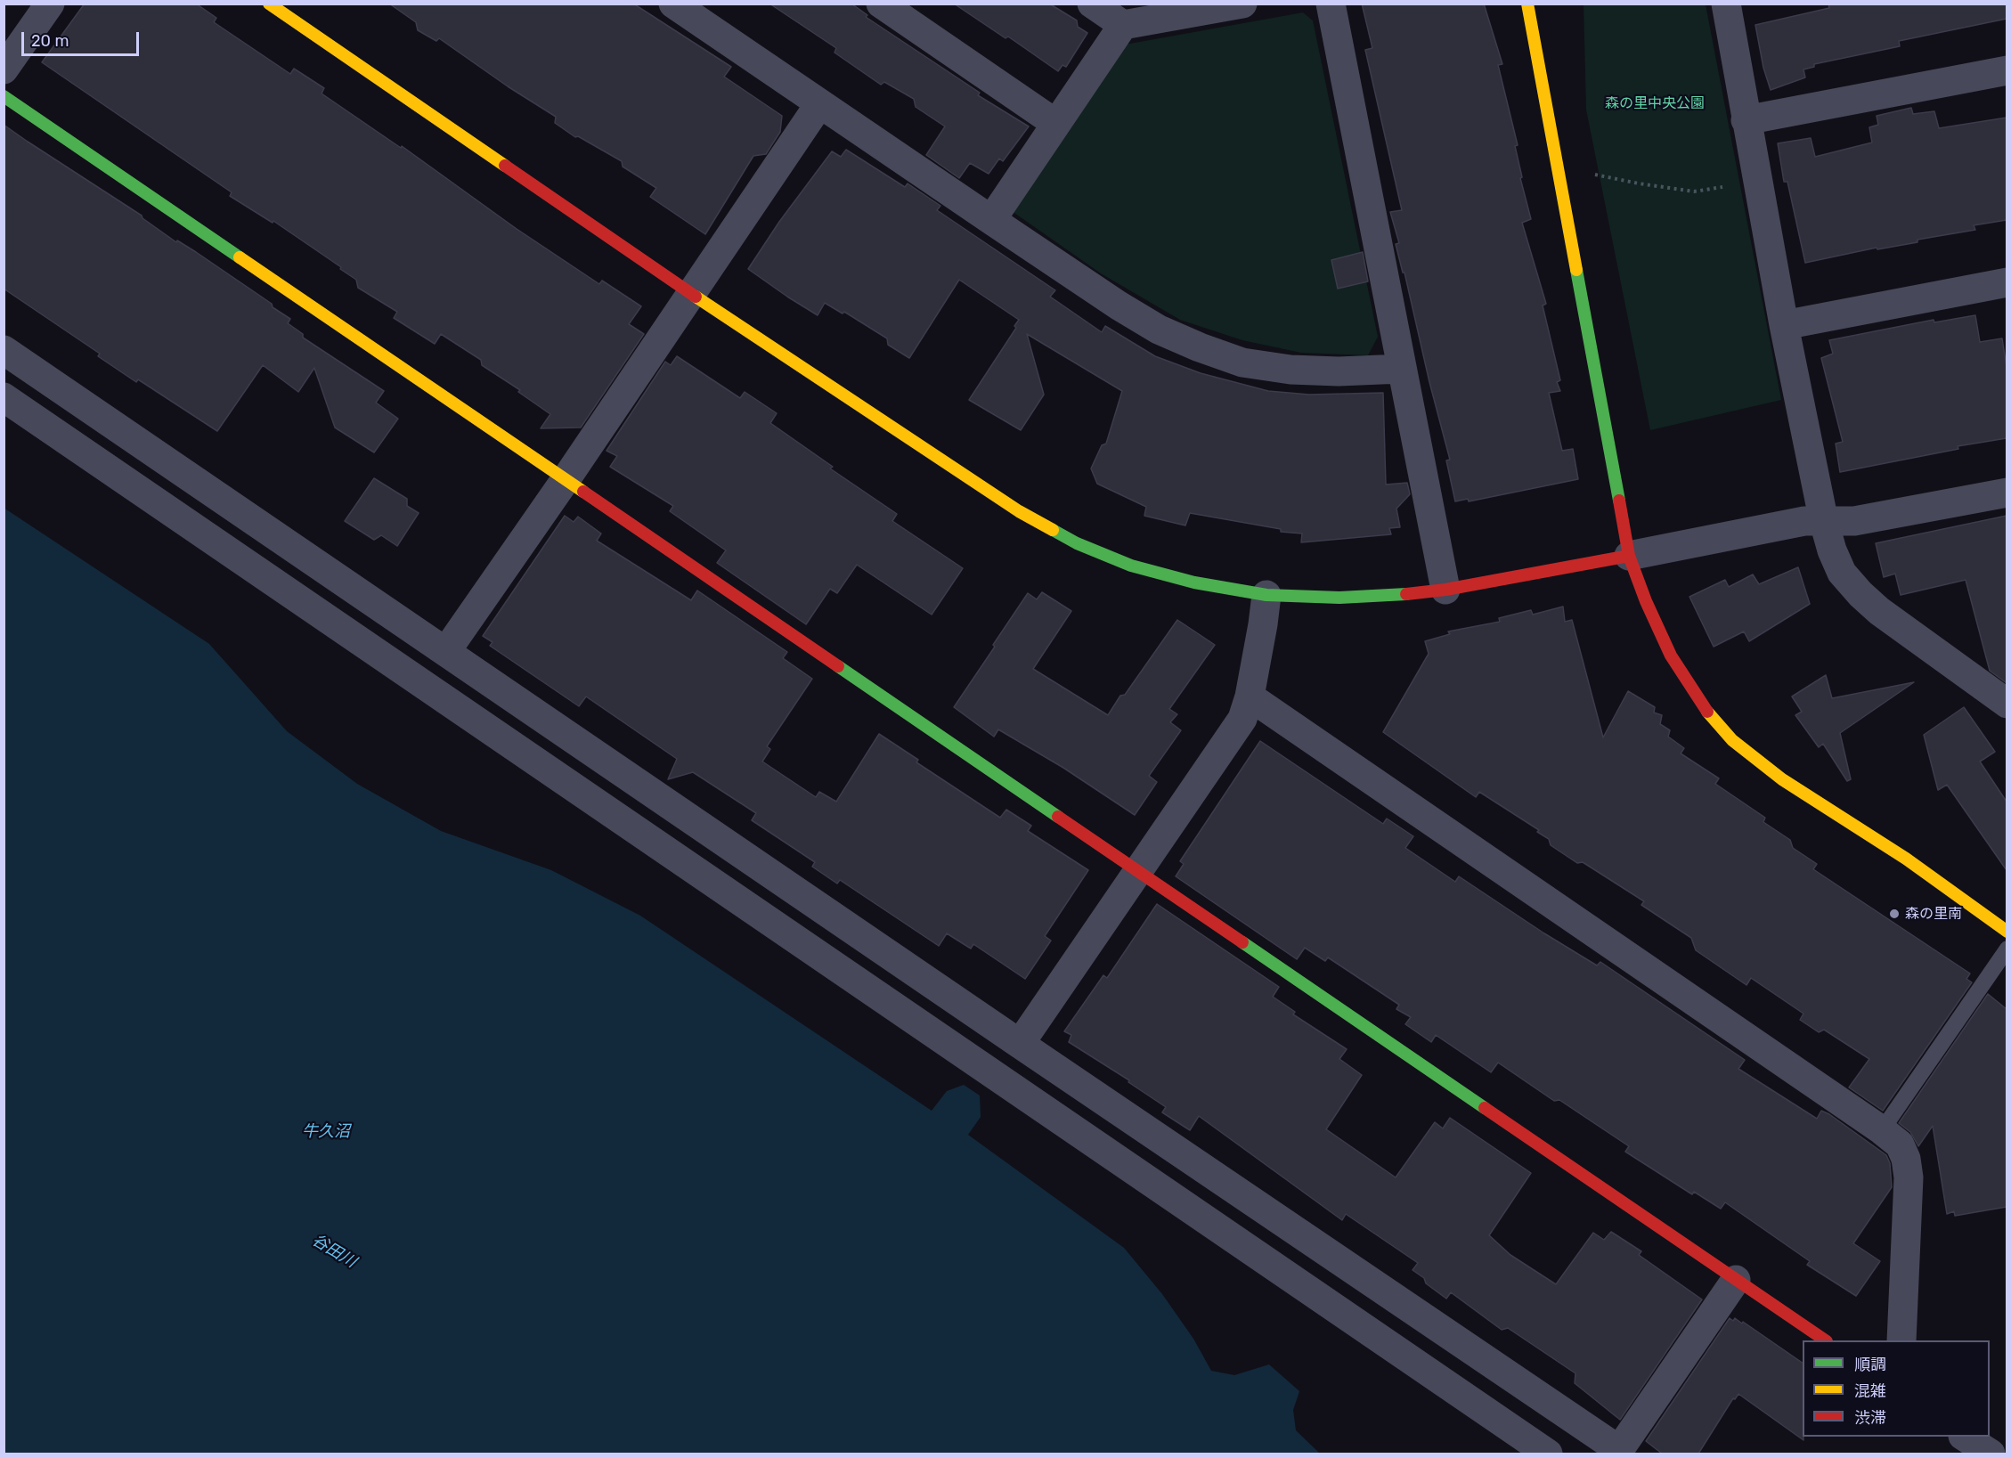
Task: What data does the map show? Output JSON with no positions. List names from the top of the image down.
{
  "water": ["牛久沼", "谷田川"],
  "parks": ["森の里中央公園"],
  "places": ["森の里南"],
  "legend": ["順調", "混雑", "渋滞"],
  "scale_bar": "20 m"
}
